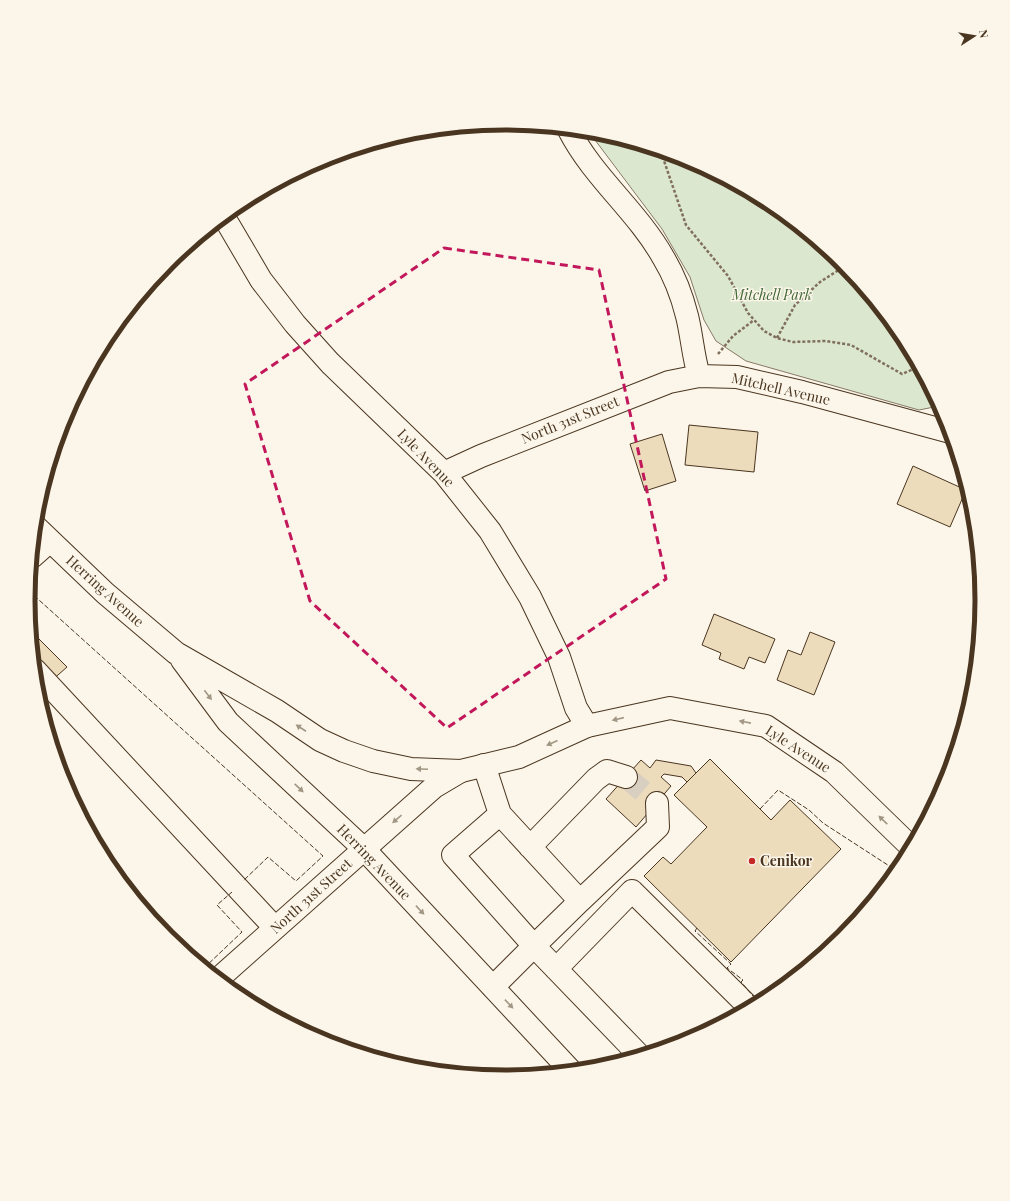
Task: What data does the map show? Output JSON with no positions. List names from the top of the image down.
{
  "streets": {
    "street": [
      "Mitchell Avenue",
      "North 31st Street",
      "Lyle Avenue",
      "Herring Avenue"
    ]
  },
  "crossings": [
    ["Mitchell Avenue", "North 31st Street"],
    ["North 31st Street", "Lyle Avenue"],
    ["North 31st Street", "Herring Avenue"],
    ["Lyle Avenue", "Herring Avenue"]
  ],
  "one_way": ["Lyle Avenue"],
  "parks": ["Mitchell Park"],
  "places": ["Cenikor"],
  "north": "right"
}
